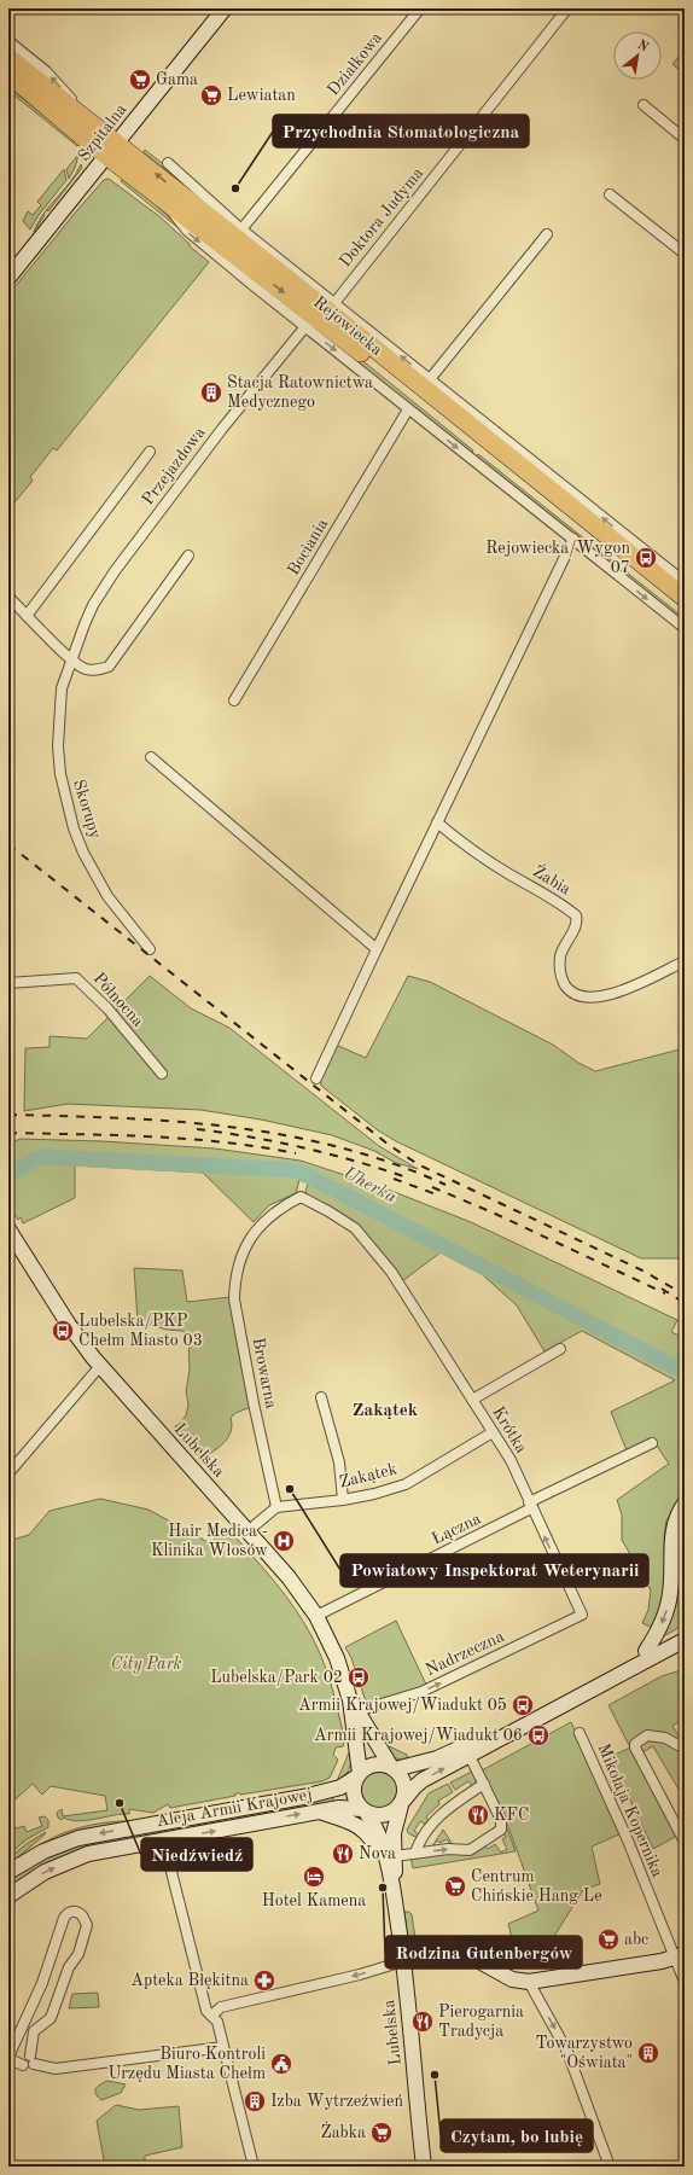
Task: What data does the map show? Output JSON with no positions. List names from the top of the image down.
{
  "streets": {
    "highway": ["Rejowiecka"],
    "main road": ["Szpitalna", "Lubelska", "Aleja Armii Krajowej"],
    "street": [
      "Działkowa",
      "Doktora Judyma",
      "Przejazdowa",
      "Bociania",
      "Skorupy",
      "Żabia",
      "Północna",
      "Browarna",
      "Krótka",
      "Zakątek",
      "Łączna",
      "Nadrzeczna",
      "Mikołaja Kopernika"
    ]
  },
  "crossings": [
    ["Szpitalna", "Rejowiecka"],
    ["Doktora Judyma", "Rejowiecka"],
    ["Doktora Judyma", "Przejazdowa"],
    ["Rejowiecka", "Przejazdowa"],
    ["Przejazdowa", "Skorupy"],
    ["Browarna", "Krótka"],
    ["Browarna", "Zakątek"],
    ["Krótka", "Zakątek"],
    ["Krótka", "Łączna"],
    ["Krótka", "Nadrzeczna"],
    ["Lubelska", "Łączna"],
    ["Lubelska", "Nadrzeczna"],
    ["Lubelska", "Aleja Armii Krajowej"]
  ],
  "one_way": ["Nadrzeczna"],
  "districts": ["Zakątek"],
  "water": ["Uherka"],
  "parks": ["City Park"],
  "places": {
    "supermarket": [
      "Gama",
      "Lewiatan",
      "Centrum Chińskie Hang Le",
      "abc",
      "Żabka"
    ],
    "other": [
      "Przychodnia Stomatologiczna",
      "Powiatowy Inspektorat Weterynarii",
      "Niedźwiedź",
      "Rodzina Gutenbergów",
      "Czytam, bo lubię"
    ],
    "building": ["Stacja Ratownictwa Medycznego", "Towarzystwo \"Oświata\"", "Izba Wytrzeźwień"],
    "bus stop": [
      "Rejowiecka/Wygon 07",
      "Lubelska/PKP Chełm Miasto 03",
      "Lubelska/Park 02",
      "Armii Krajowej/Wiadukt 05",
      "Armii Krajowej/Wiadukt 06"
    ],
    "hospital": ["Hair Medica - Klinika Włosów"],
    "restaurant": ["KFC", "Nova", "Pierogarnia Tradycja"],
    "hotel": ["Hotel Kamena"],
    "pharmacy": ["Apteka Błękitna"],
    "public building": ["Biuro Kontroli Urzędu Miasta Chełm"]
  },
  "north": "top right"
}
